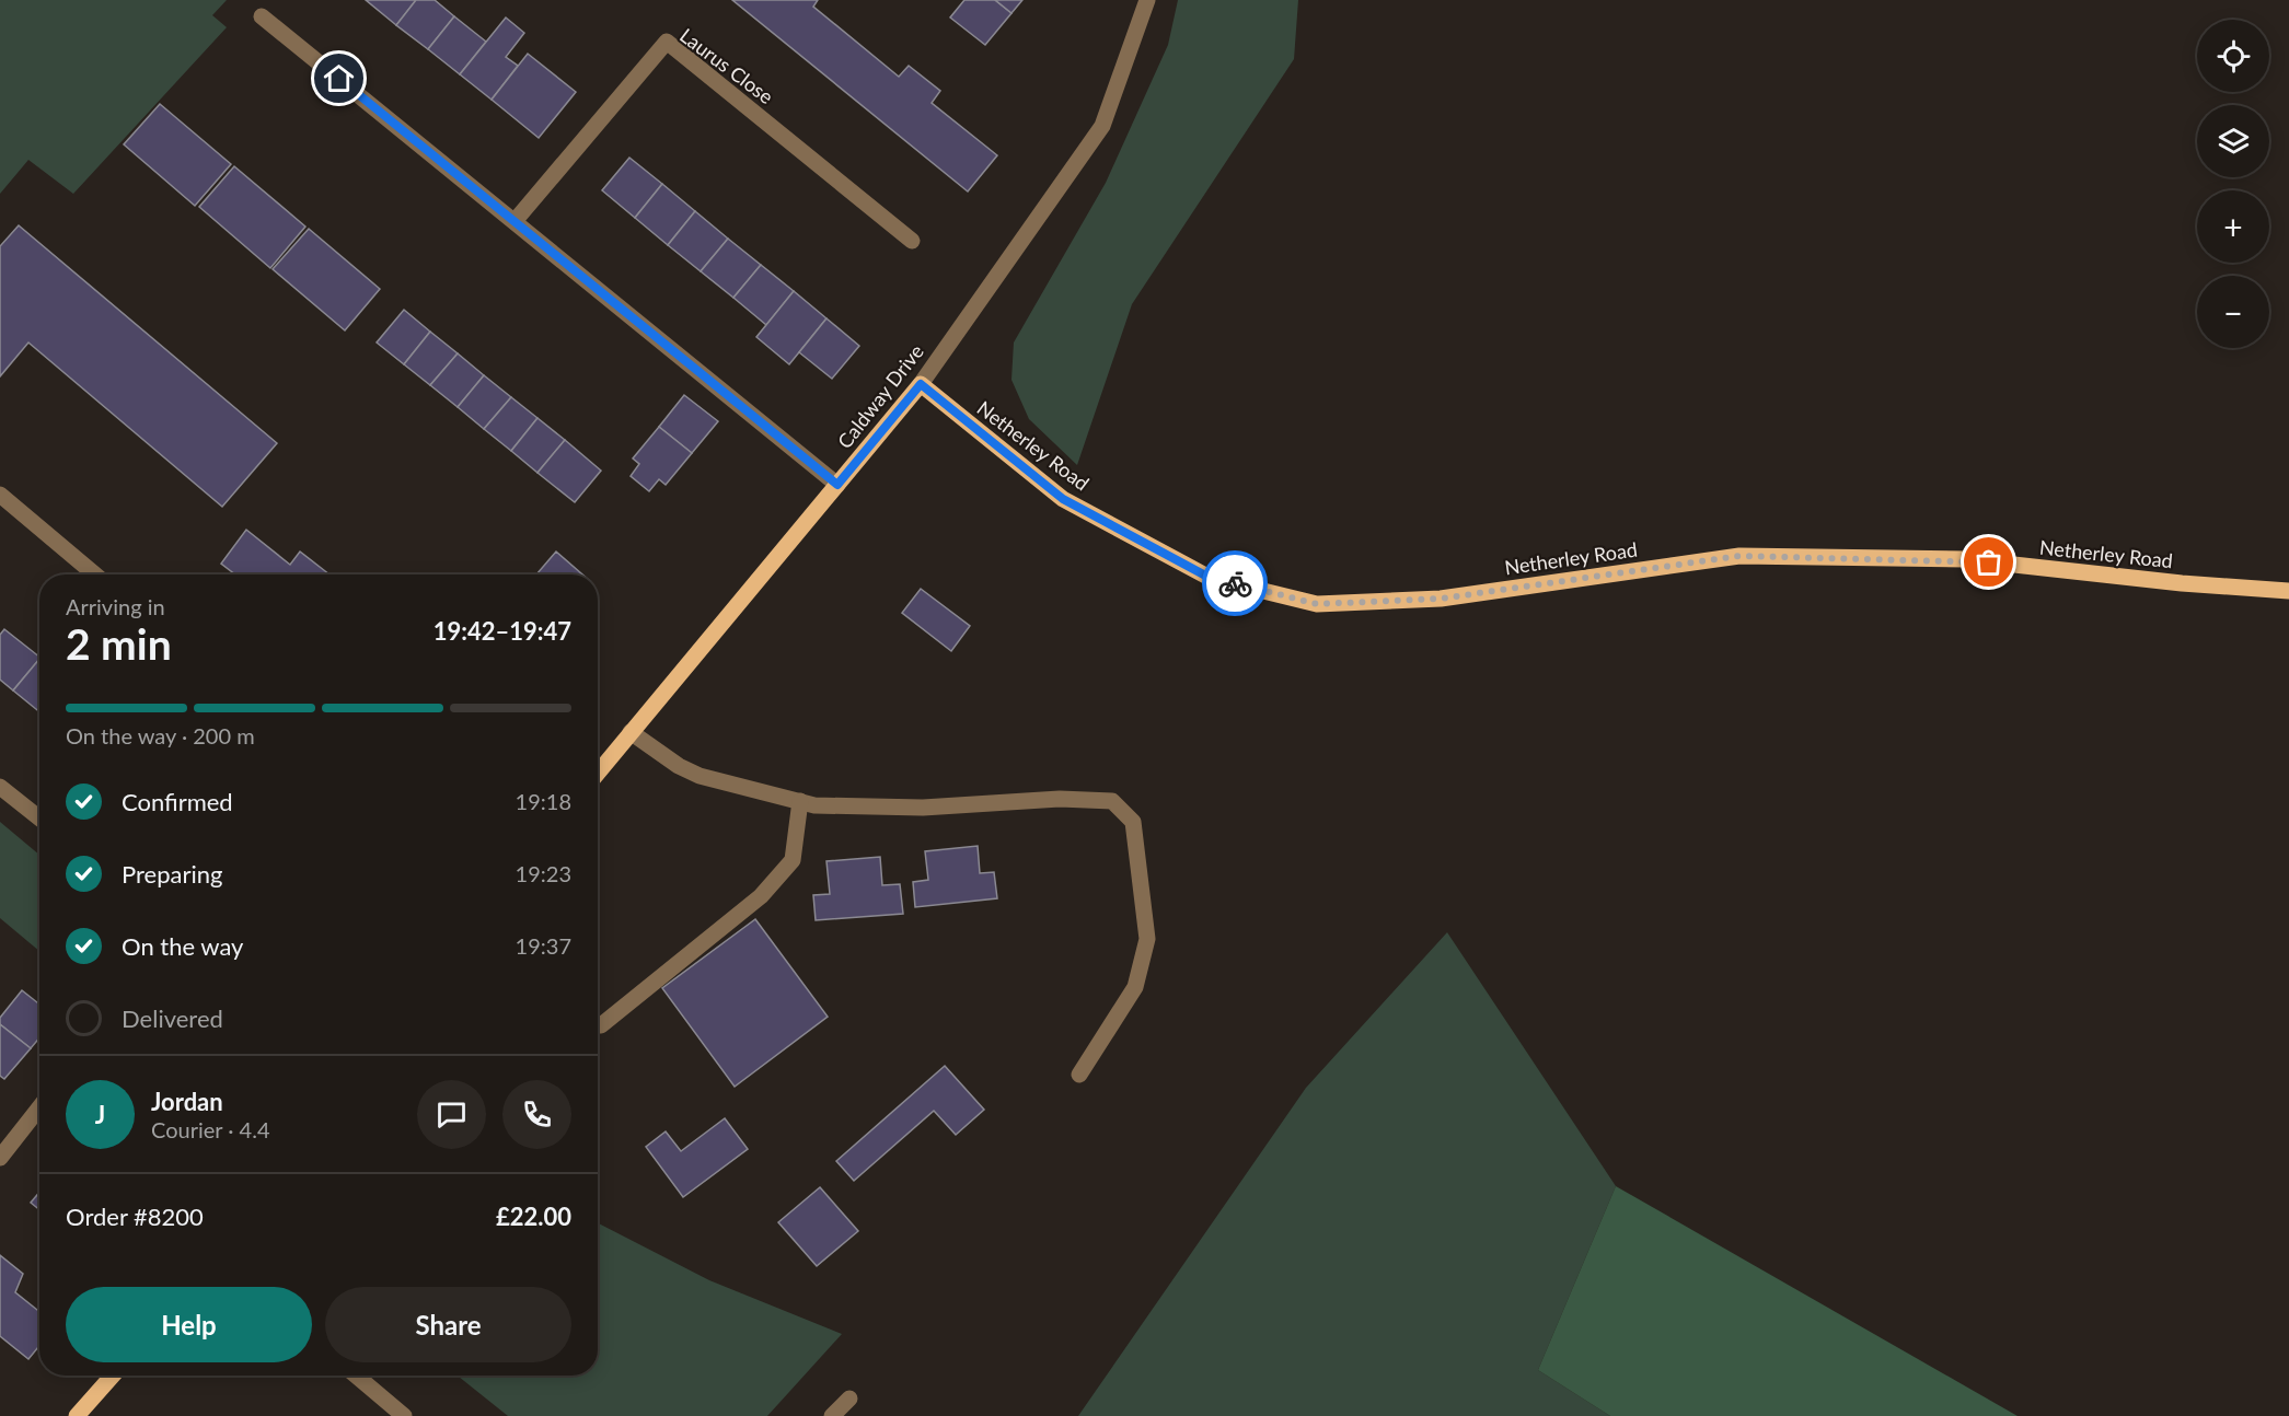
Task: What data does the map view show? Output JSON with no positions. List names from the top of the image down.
{
  "streets": {
    "main road": ["Caldway Drive", "Netherley Road"],
    "street": ["Laurus Close"]
  },
  "crossings": [
    ["Caldway Drive", "Netherley Road"]
  ],
  "page": {
    "map_buttons": ["+", "−"],
    "heading": ["2 min", "Arriving in", "19:42–19:47"],
    "panel": [
      "Jordan",
      "Courier · 4.4",
      "Order #8200",
      "£22.00"
    ],
    "bar": "On the way · 200 m",
    "list": [
      ["Confirmed", "19:18"],
      ["Preparing", "19:23"],
      ["On the way", "19:37"],
      "Delivered"
    ],
    "round": "J",
    "buttons": ["Help", "Share"]
  }
}
